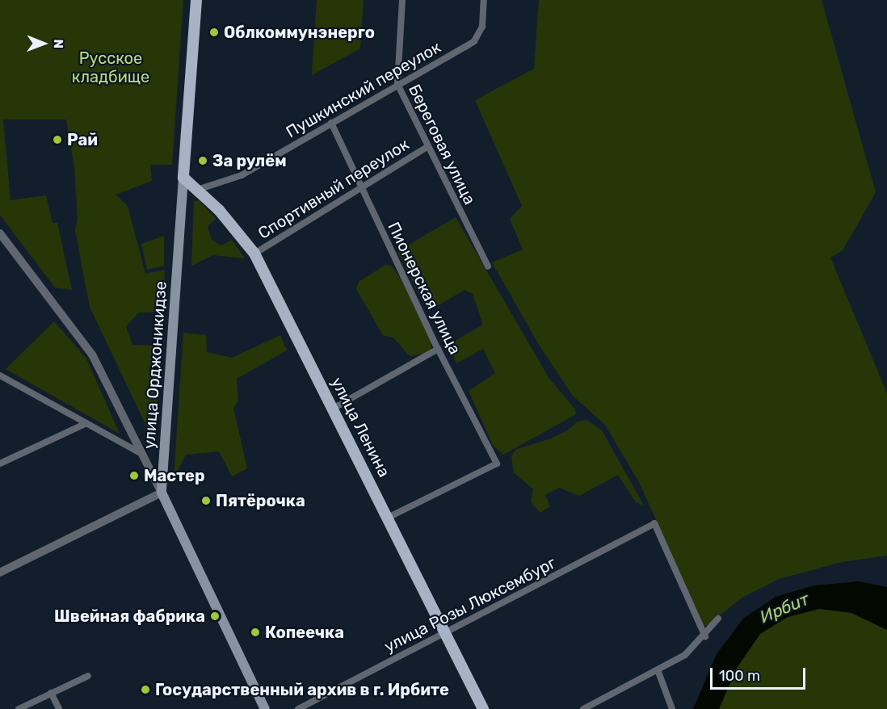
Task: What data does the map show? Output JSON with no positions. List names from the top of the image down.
{
  "streets": {
    "main road": ["улица Орджоникидзе", "улица Ленина"],
    "street": [
      "Пушкинский переулок",
      "Береговая улица",
      "Спортивный переулок",
      "Пионерская улица",
      "улица Розы Люксембург"
    ]
  },
  "crossings": [
    ["Пушкинский переулок", "Береговая улица"],
    ["Пушкинский переулок", "Пионерская улица"],
    ["Пушкинский переулок", "улица Ленина"],
    ["Береговая улица", "Спортивный переулок"],
    ["Спортивный переулок", "Пионерская улица"],
    ["Спортивный переулок", "улица Ленина"],
    ["Пионерская улица", "улица Ленина"],
    ["улица Орджоникидзе", "улица Ленина"],
    ["улица Ленина", "улица Розы Люксембург"]
  ],
  "water": ["Ирбит"],
  "parks": ["Русское кладбище"],
  "places": [
    "Облкоммунэнерго",
    "Рай",
    "За рулём",
    "Мастер",
    "Пятёрочка",
    "Швейная фабрика",
    "Копеечка",
    "Государственный архив в г. Ирбите"
  ],
  "scale_bar": "100 m",
  "north": "right"
}
